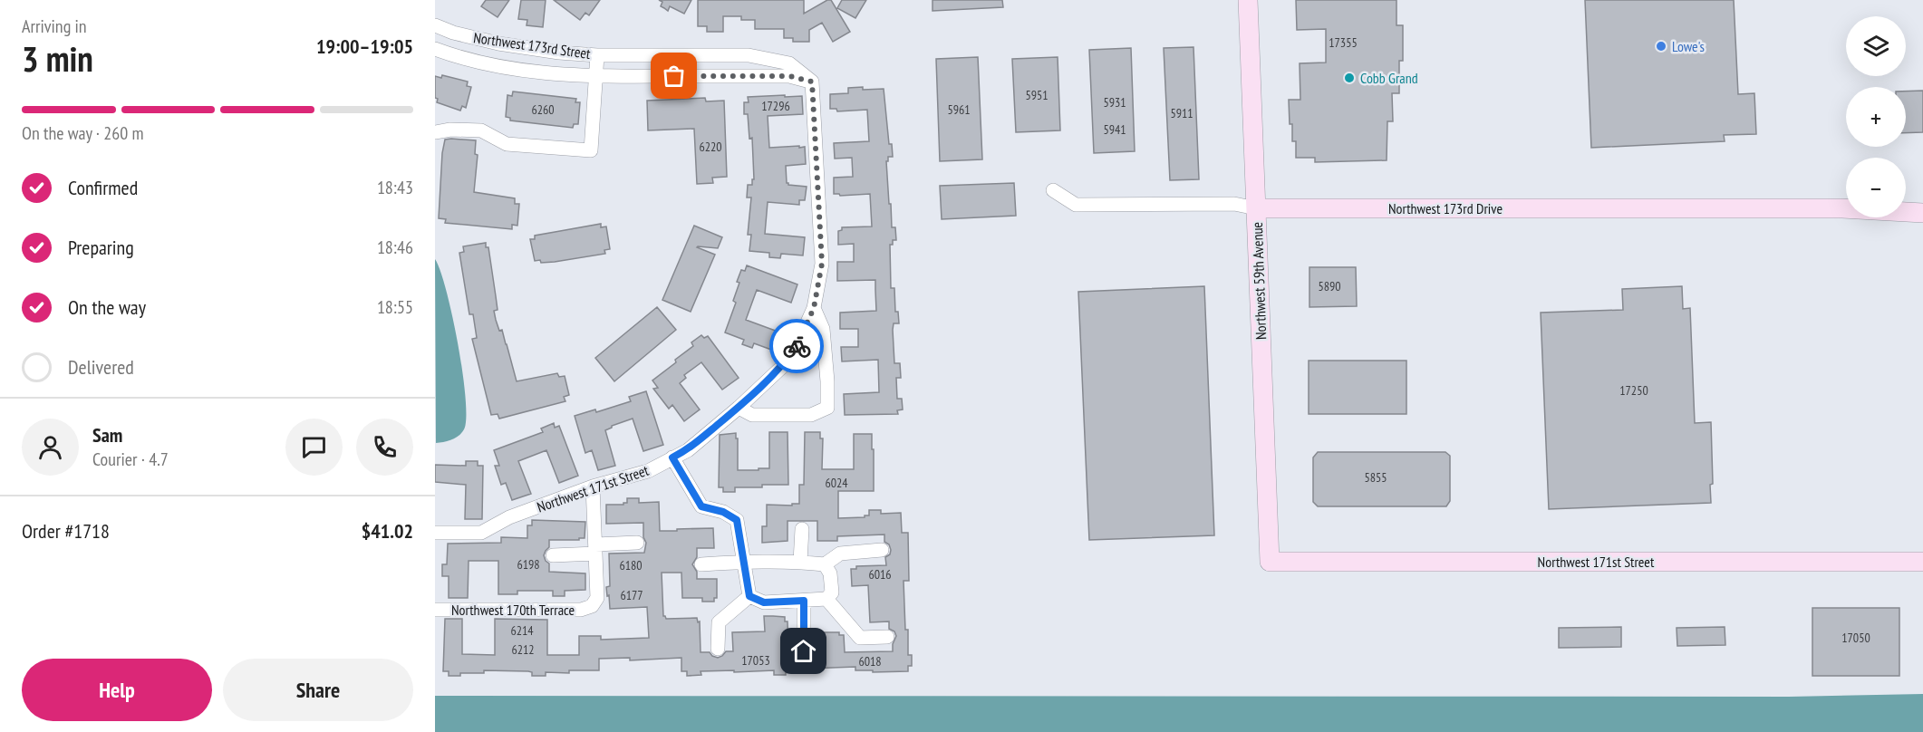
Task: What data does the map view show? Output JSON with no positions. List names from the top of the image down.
{
  "streets": {
    "street": [
      "Northwest 173rd Street",
      "Northwest 173rd Drive",
      "Northwest 59th Avenue",
      "Northwest 171st Street",
      "Northwest 170th Terrace"
    ]
  },
  "crossings": [
    ["Northwest 173rd Street", "Northwest 171st Street"],
    ["Northwest 173rd Drive", "Northwest 59th Avenue"],
    ["Northwest 59th Avenue", "Northwest 171st Street"]
  ],
  "places": ["Lowe's", "Cobb Grand"],
  "house_numbers": [
    "17355",
    "5951",
    "5931",
    "17296",
    "6260",
    "5961",
    "5911",
    "5941",
    "6220",
    "5890",
    "17250",
    "5855",
    "6024",
    "6198",
    "6180",
    "6016",
    "6177",
    "6214",
    "17050",
    "6212",
    "17053",
    "6018"
  ],
  "page": {
    "heading": ["3 min", "Arriving in", "19:00–19:05"],
    "panel": [
      "Sam",
      "Courier · 4.7",
      "Order #1718",
      "$41.02"
    ],
    "map_buttons": ["+", "−"],
    "bar": "On the way · 260 m",
    "list": [
      ["Confirmed", "18:43"],
      ["Preparing", "18:46"],
      ["On the way", "18:55"],
      "Delivered"
    ],
    "buttons": ["Help", "Share"]
  }
}
